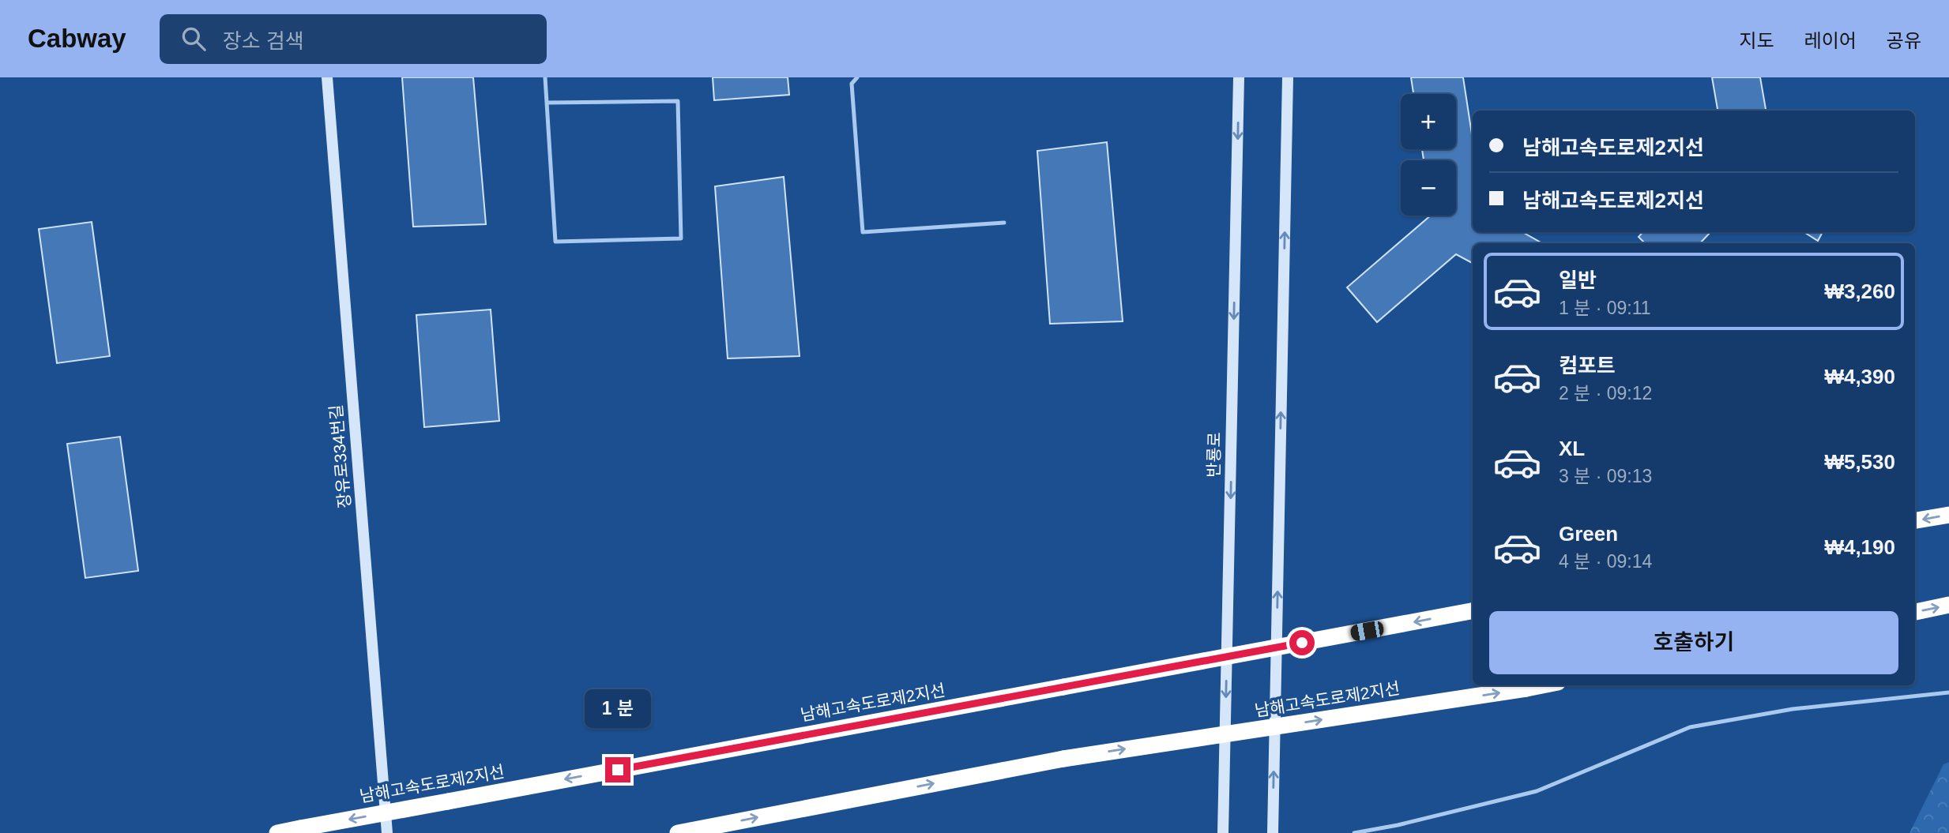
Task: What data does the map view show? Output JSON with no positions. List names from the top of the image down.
{
  "streets": {
    "highway": ["남해고속도로제2지선"],
    "street": ["반룡로", "장유로334번길"]
  },
  "page": {
    "header": "Cabway",
    "search": "장소 검색",
    "nav": ["지도", "레이어", "공유"],
    "map_buttons": ["+", "−"],
    "banner": ["남해고속도로제2지선", "남해고속도로제2지선"],
    "list": [
      {
        "name": "일반",
        "note": "1 분 · 09:11",
        "value": "₩3,260"
      },
      {
        "name": "컴포트",
        "note": "2 분 · 09:12",
        "value": "₩4,390"
      },
      {
        "name": "XL",
        "note": "3 분 · 09:13",
        "value": "₩5,530"
      },
      {
        "name": "Green",
        "note": "4 분 · 09:14",
        "value": "₩4,190"
      }
    ],
    "buttons": "호출하기",
    "bubble": "1 분"
  }
}
